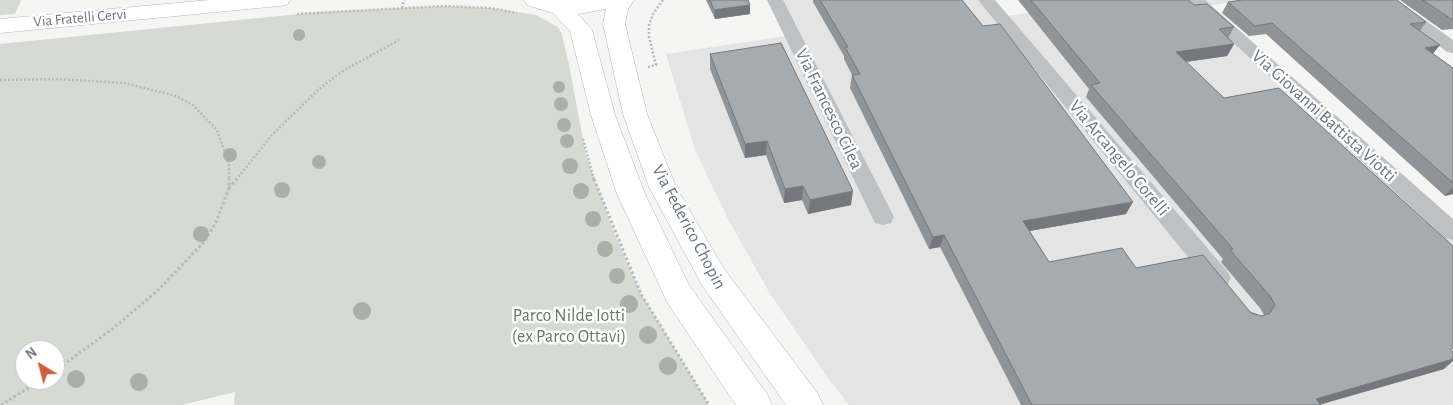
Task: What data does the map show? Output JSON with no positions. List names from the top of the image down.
{
  "streets": {
    "main road": ["Via Fratelli Cervi", "Via Federico Chopin"],
    "street": ["Via Francesco Cilea", "Via Giovanni Battista Viotti", "Via Arcangelo Corelli"]
  },
  "parks": ["Parco Nilde Iotti (ex Parco Ottavi)"],
  "north": "top left"
}
